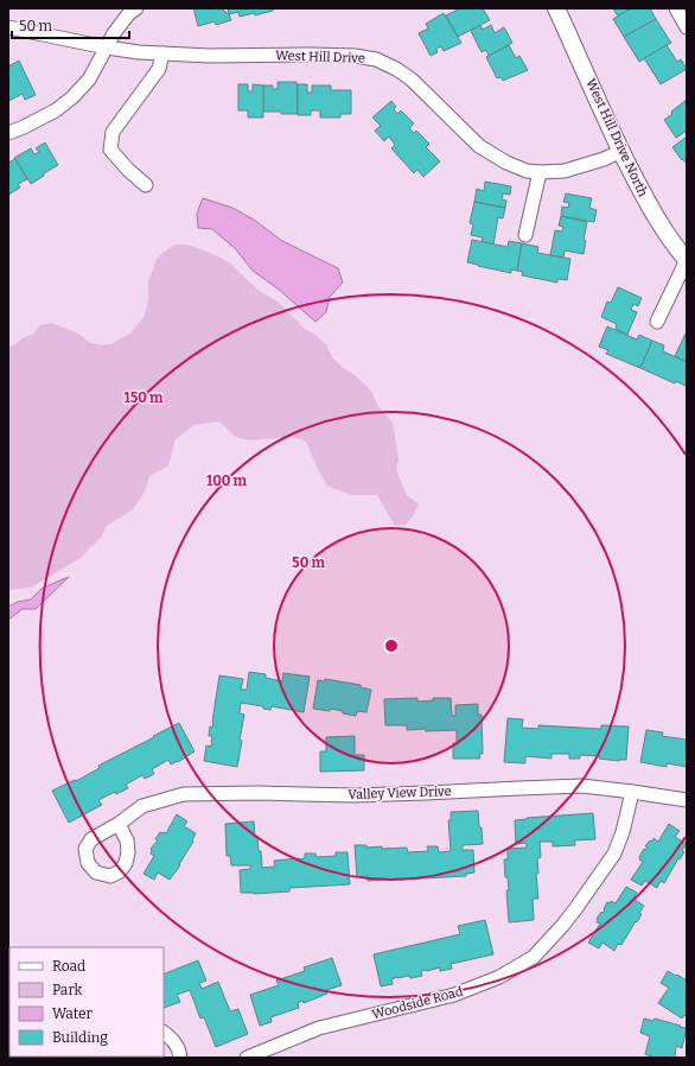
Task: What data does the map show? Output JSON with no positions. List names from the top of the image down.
{
  "streets": {
    "street": [
      "West Hill Drive",
      "West Hill Drive North",
      "Valley View Drive",
      "Woodside Road"
    ]
  },
  "crossings": [
    ["West Hill Drive", "West Hill Drive North"],
    ["Valley View Drive", "Woodside Road"]
  ],
  "legend": [
    "Road",
    "Park",
    "Water",
    "Building"
  ],
  "scale_bar": "50 m",
  "rings": ["150 m", "100 m", "50 m"]
}
